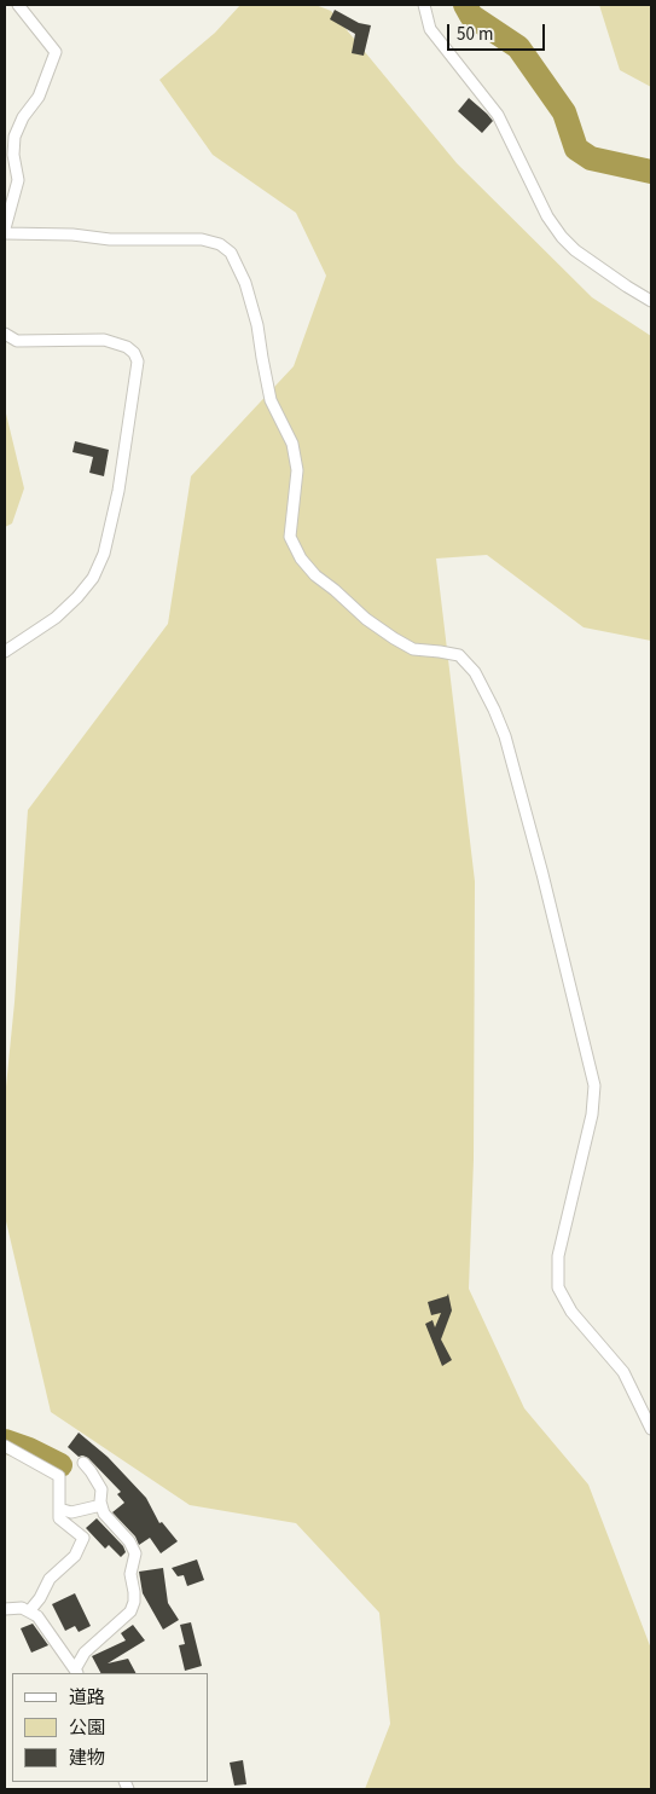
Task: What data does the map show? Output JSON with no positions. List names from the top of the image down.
{
  "legend": ["道路", "公園", "建物"],
  "scale_bar": "50 m"
}
